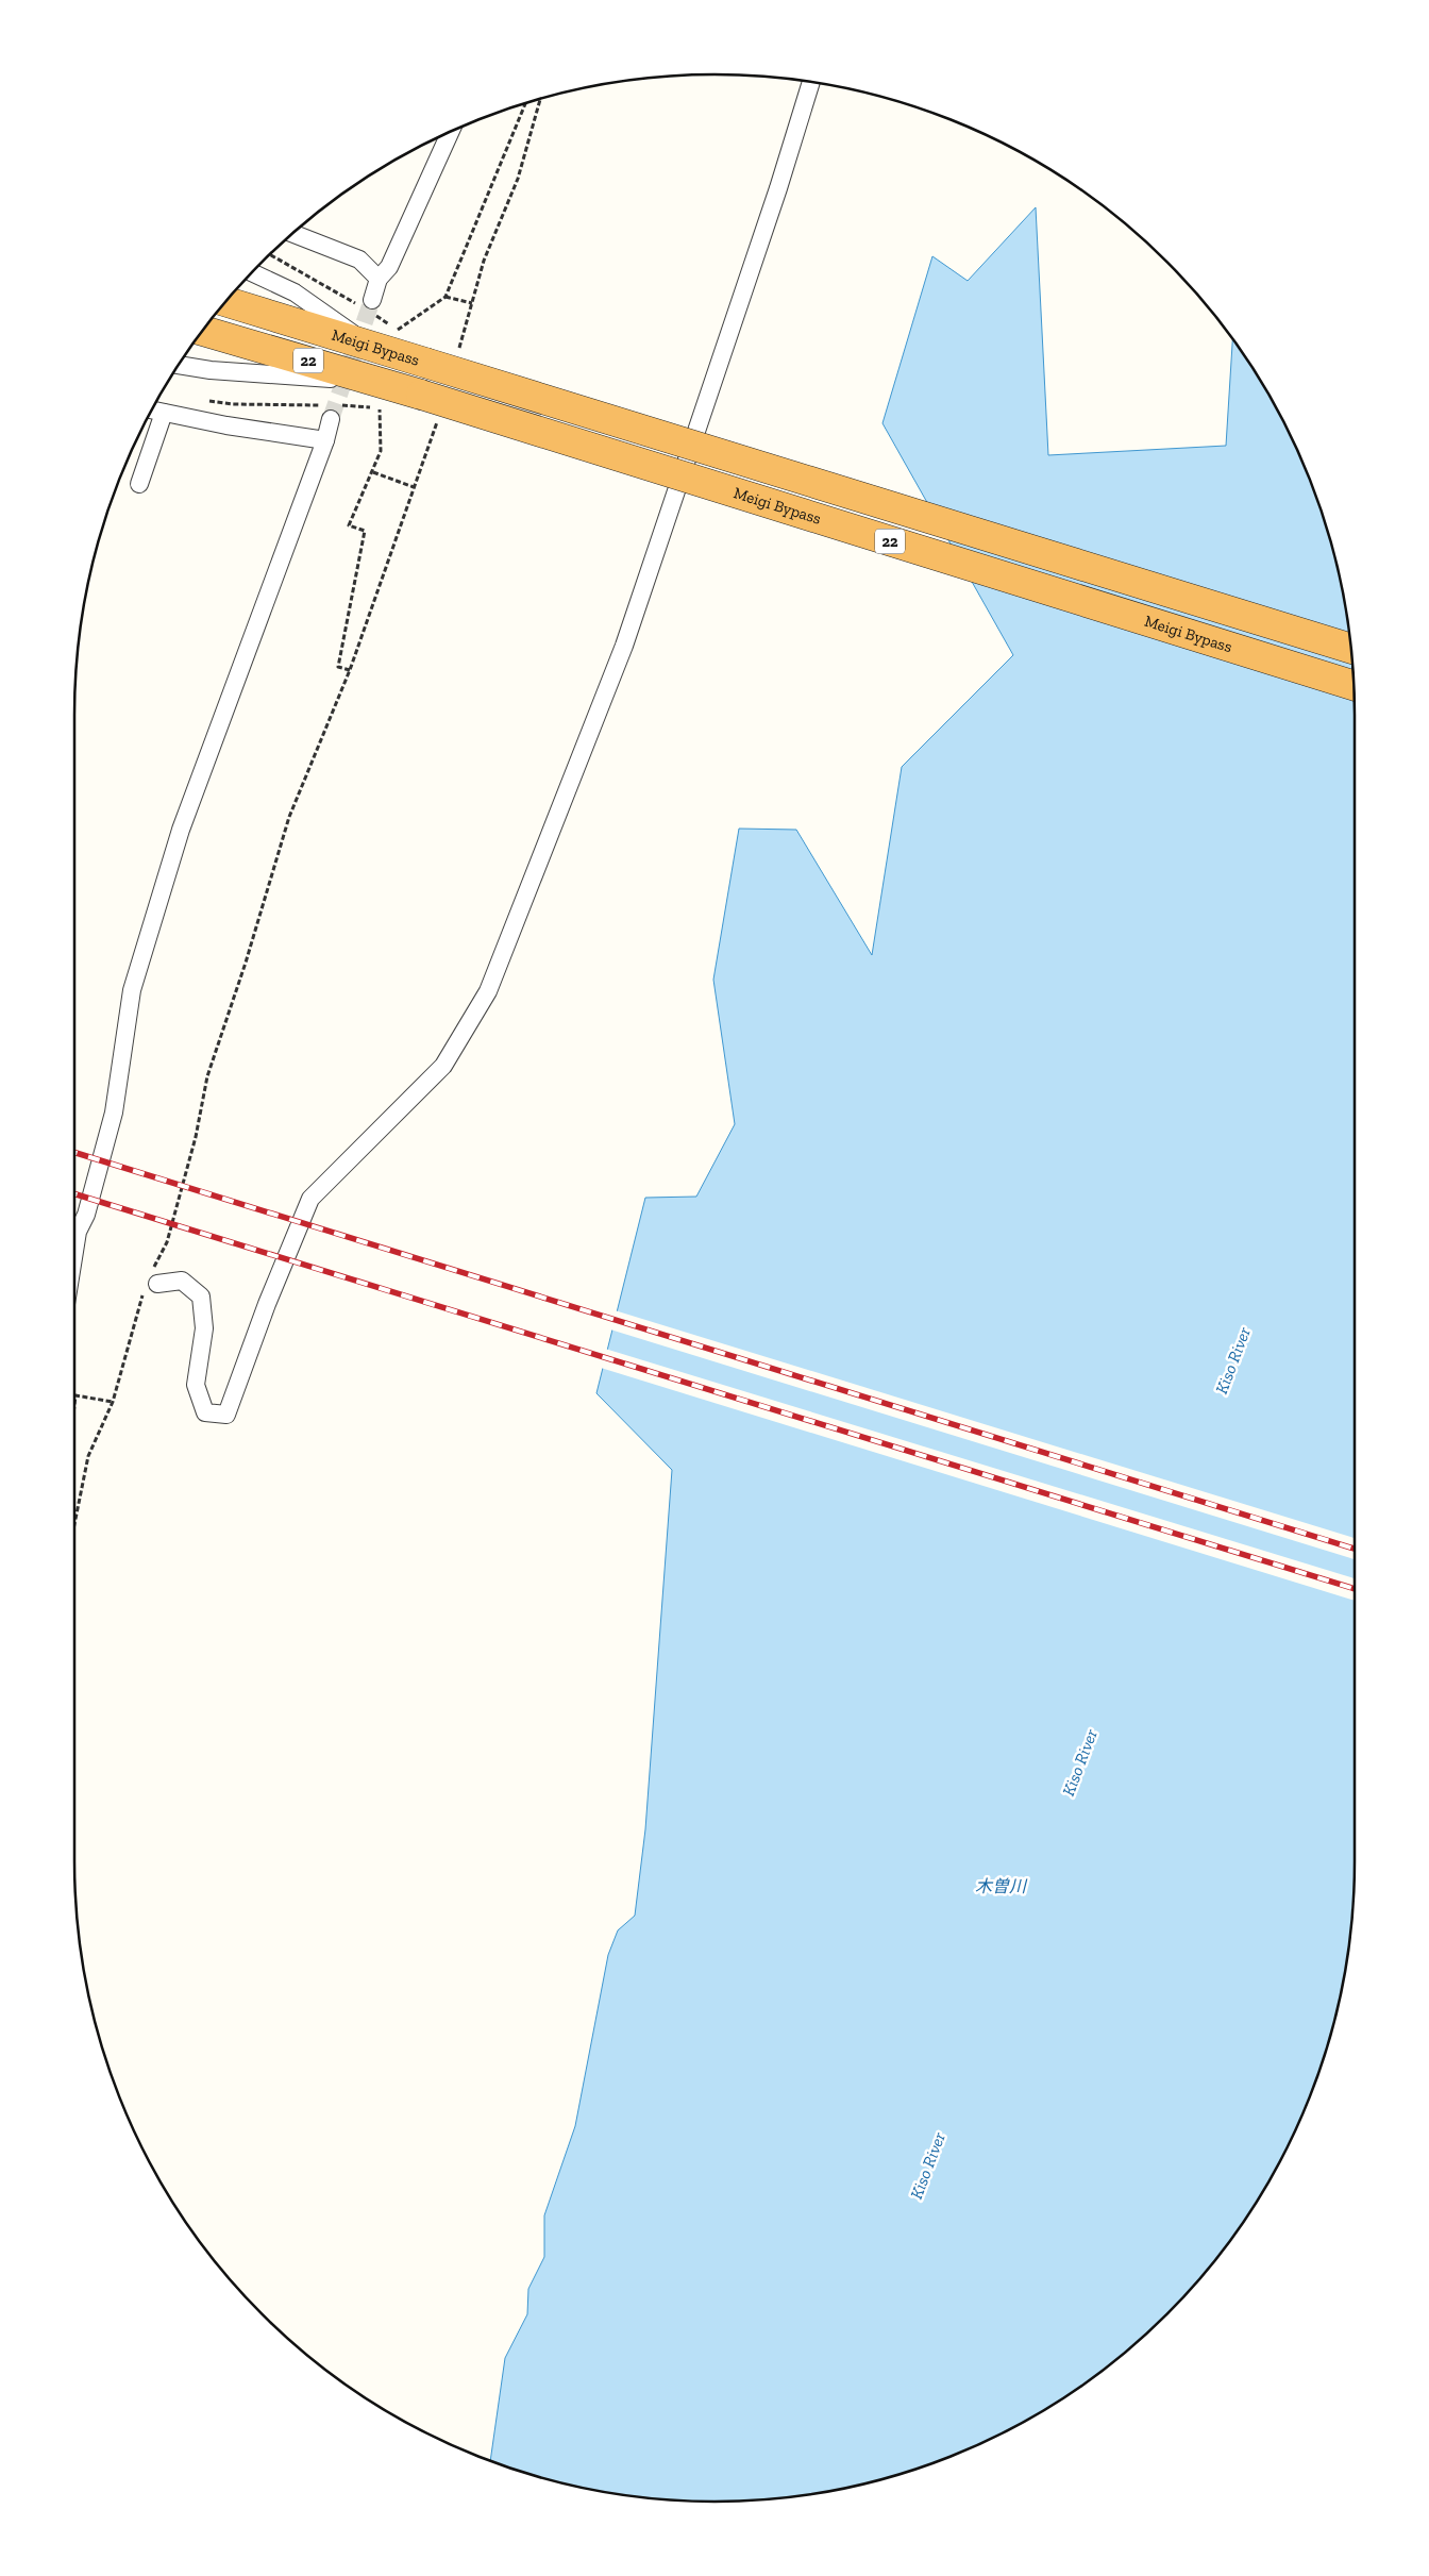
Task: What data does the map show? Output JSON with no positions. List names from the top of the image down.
{
  "streets": {
    "highway": ["Meigi Bypass", "22"]
  },
  "water": ["Kiso River", "木曽川"]
}
